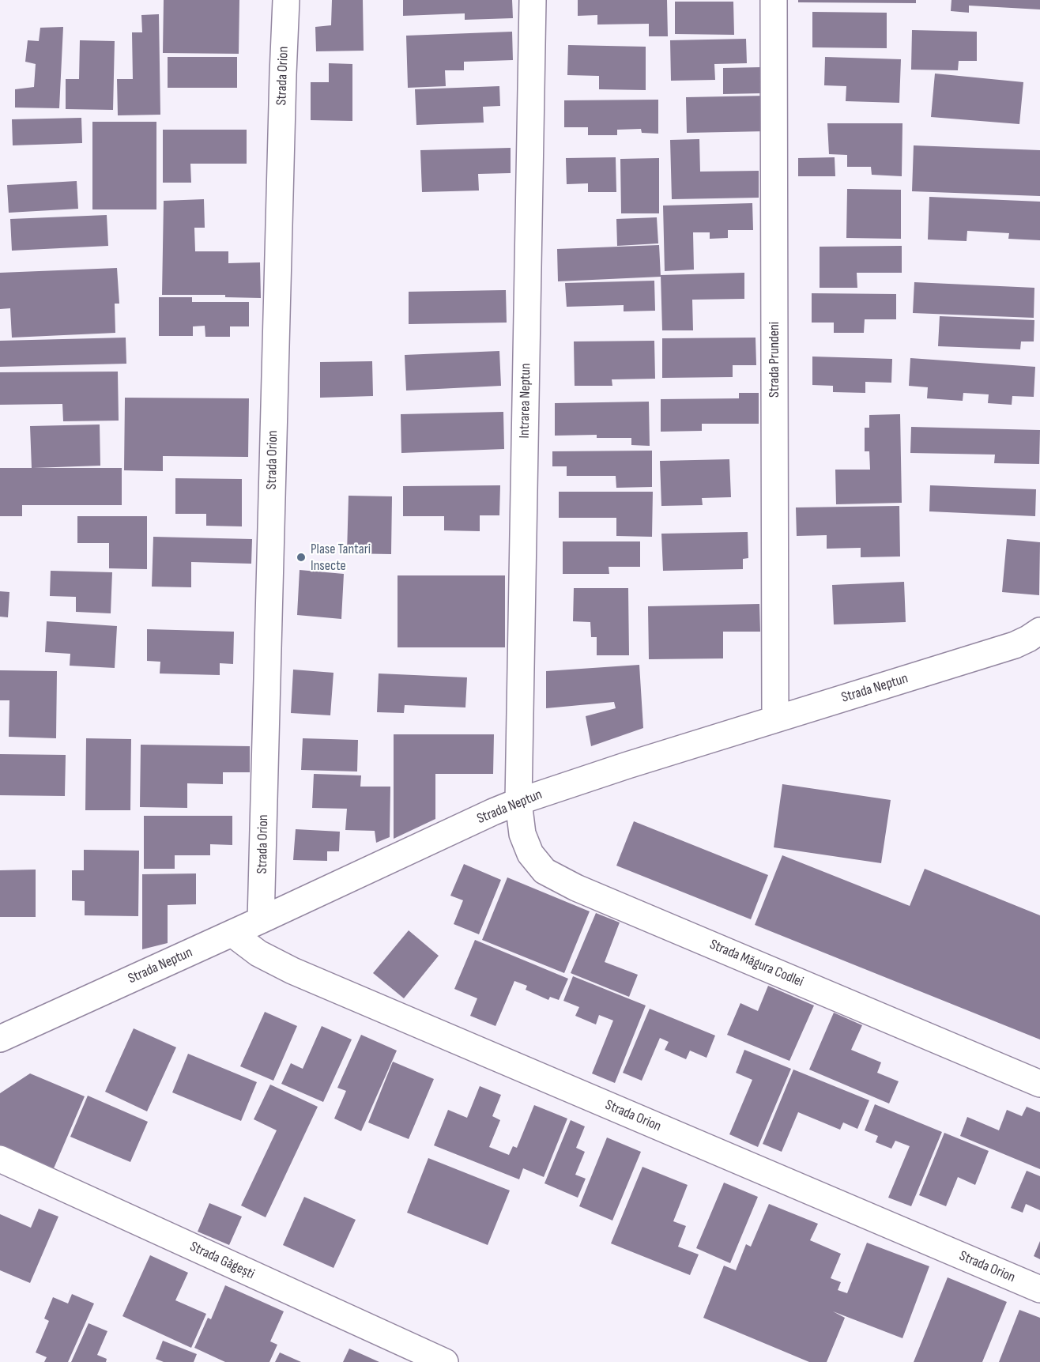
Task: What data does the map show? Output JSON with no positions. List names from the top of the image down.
{
  "streets": {
    "street": [
      "Strada Orion",
      "Strada Prundeni",
      "Intrarea Neptun",
      "Strada Neptun",
      "Strada Măgura Codlei",
      "Strada Găgești"
    ]
  },
  "crossings": [
    ["Strada Orion", "Strada Neptun"],
    ["Strada Prundeni", "Strada Neptun"],
    ["Intrarea Neptun", "Strada Neptun"],
    ["Intrarea Neptun", "Strada Măgura Codlei"],
    ["Strada Neptun", "Strada Măgura Codlei"]
  ],
  "places": ["Plase Tantari Insecte"]
}
